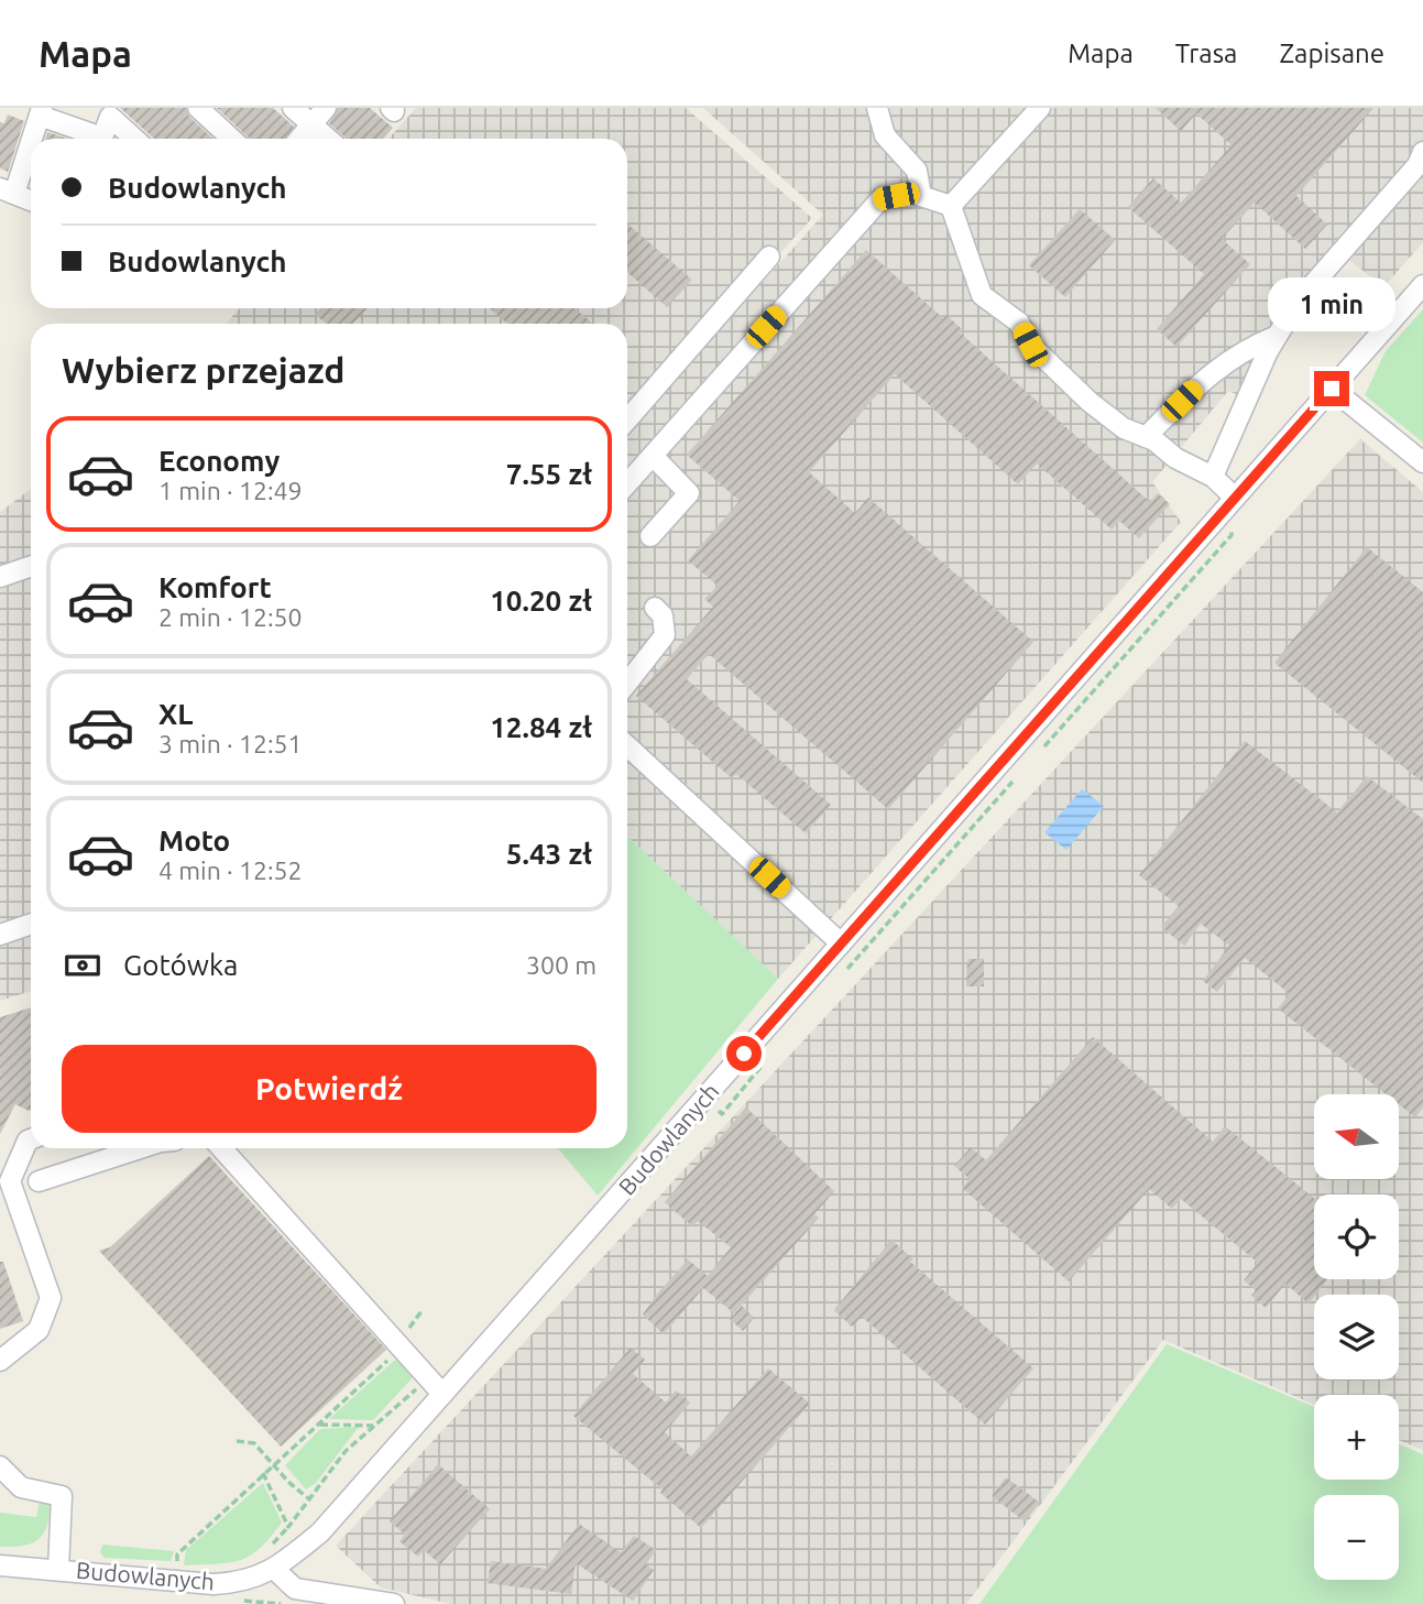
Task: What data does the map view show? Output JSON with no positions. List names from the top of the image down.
{
  "streets": {
    "street": ["Budowlanych"]
  },
  "north": "left",
  "page": {
    "header": "Mapa",
    "nav": ["Mapa", "Trasa", "Zapisane"],
    "banner": ["Budowlanych", "Budowlanych"],
    "bubble": "1 min",
    "heading": "Wybierz przejazd",
    "list": [
      {
        "name": "Economy",
        "note": "1 min · 12:49",
        "value": "7.55 zł"
      },
      {
        "name": "Komfort",
        "note": "2 min · 12:50",
        "value": "10.20 zł"
      },
      {
        "name": "XL",
        "note": "3 min · 12:51",
        "value": "12.84 zł"
      },
      {
        "name": "Moto",
        "note": "4 min · 12:52",
        "value": "5.43 zł"
      }
    ],
    "pay": ["Gotówka", "300 m"],
    "buttons": "Potwierdź",
    "map_buttons": ["+", "−"]
  }
}
